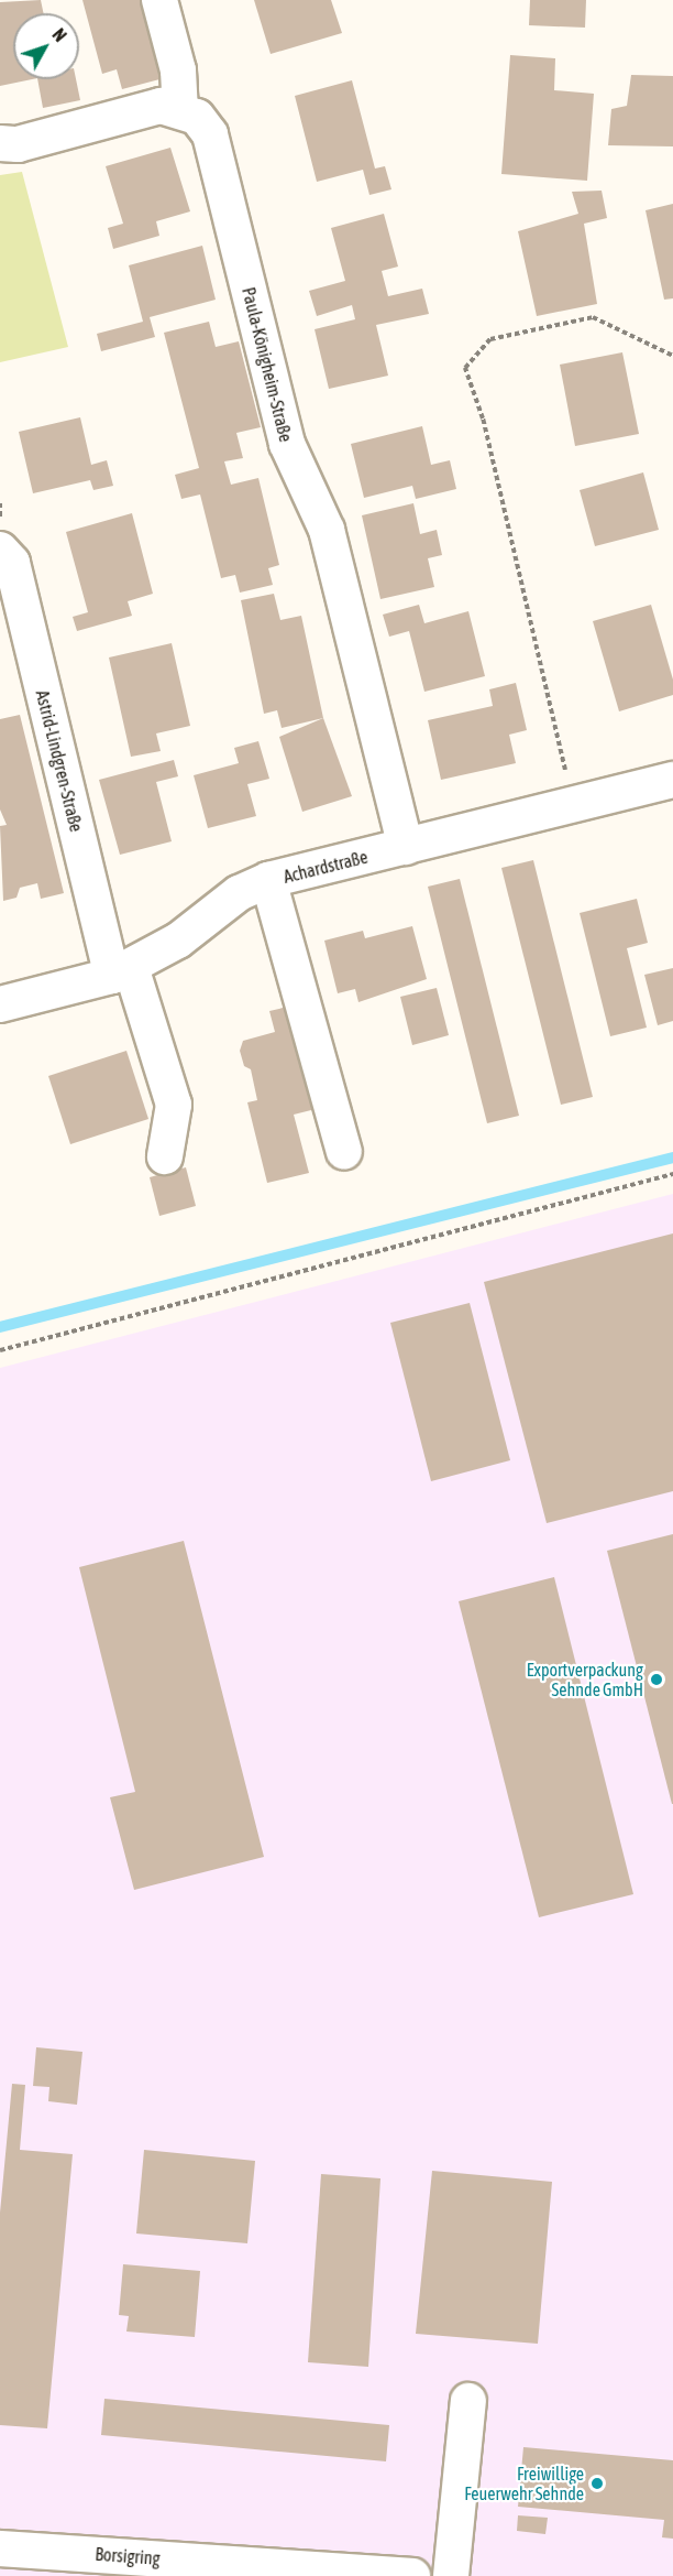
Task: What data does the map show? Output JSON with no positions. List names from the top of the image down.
{
  "streets": {
    "street": [
      "Paula-Königheim-Straße",
      "Astrid-Lindgren-Straße",
      "Achardstraße",
      "Borsigring"
    ]
  },
  "crossings": [
    ["Paula-Königheim-Straße", "Achardstraße"],
    ["Astrid-Lindgren-Straße", "Achardstraße"]
  ],
  "places": ["Exportverpackung Sehnde GmbH", "Freiwillige Feuerwehr Sehnde"],
  "north": "top right"
}
